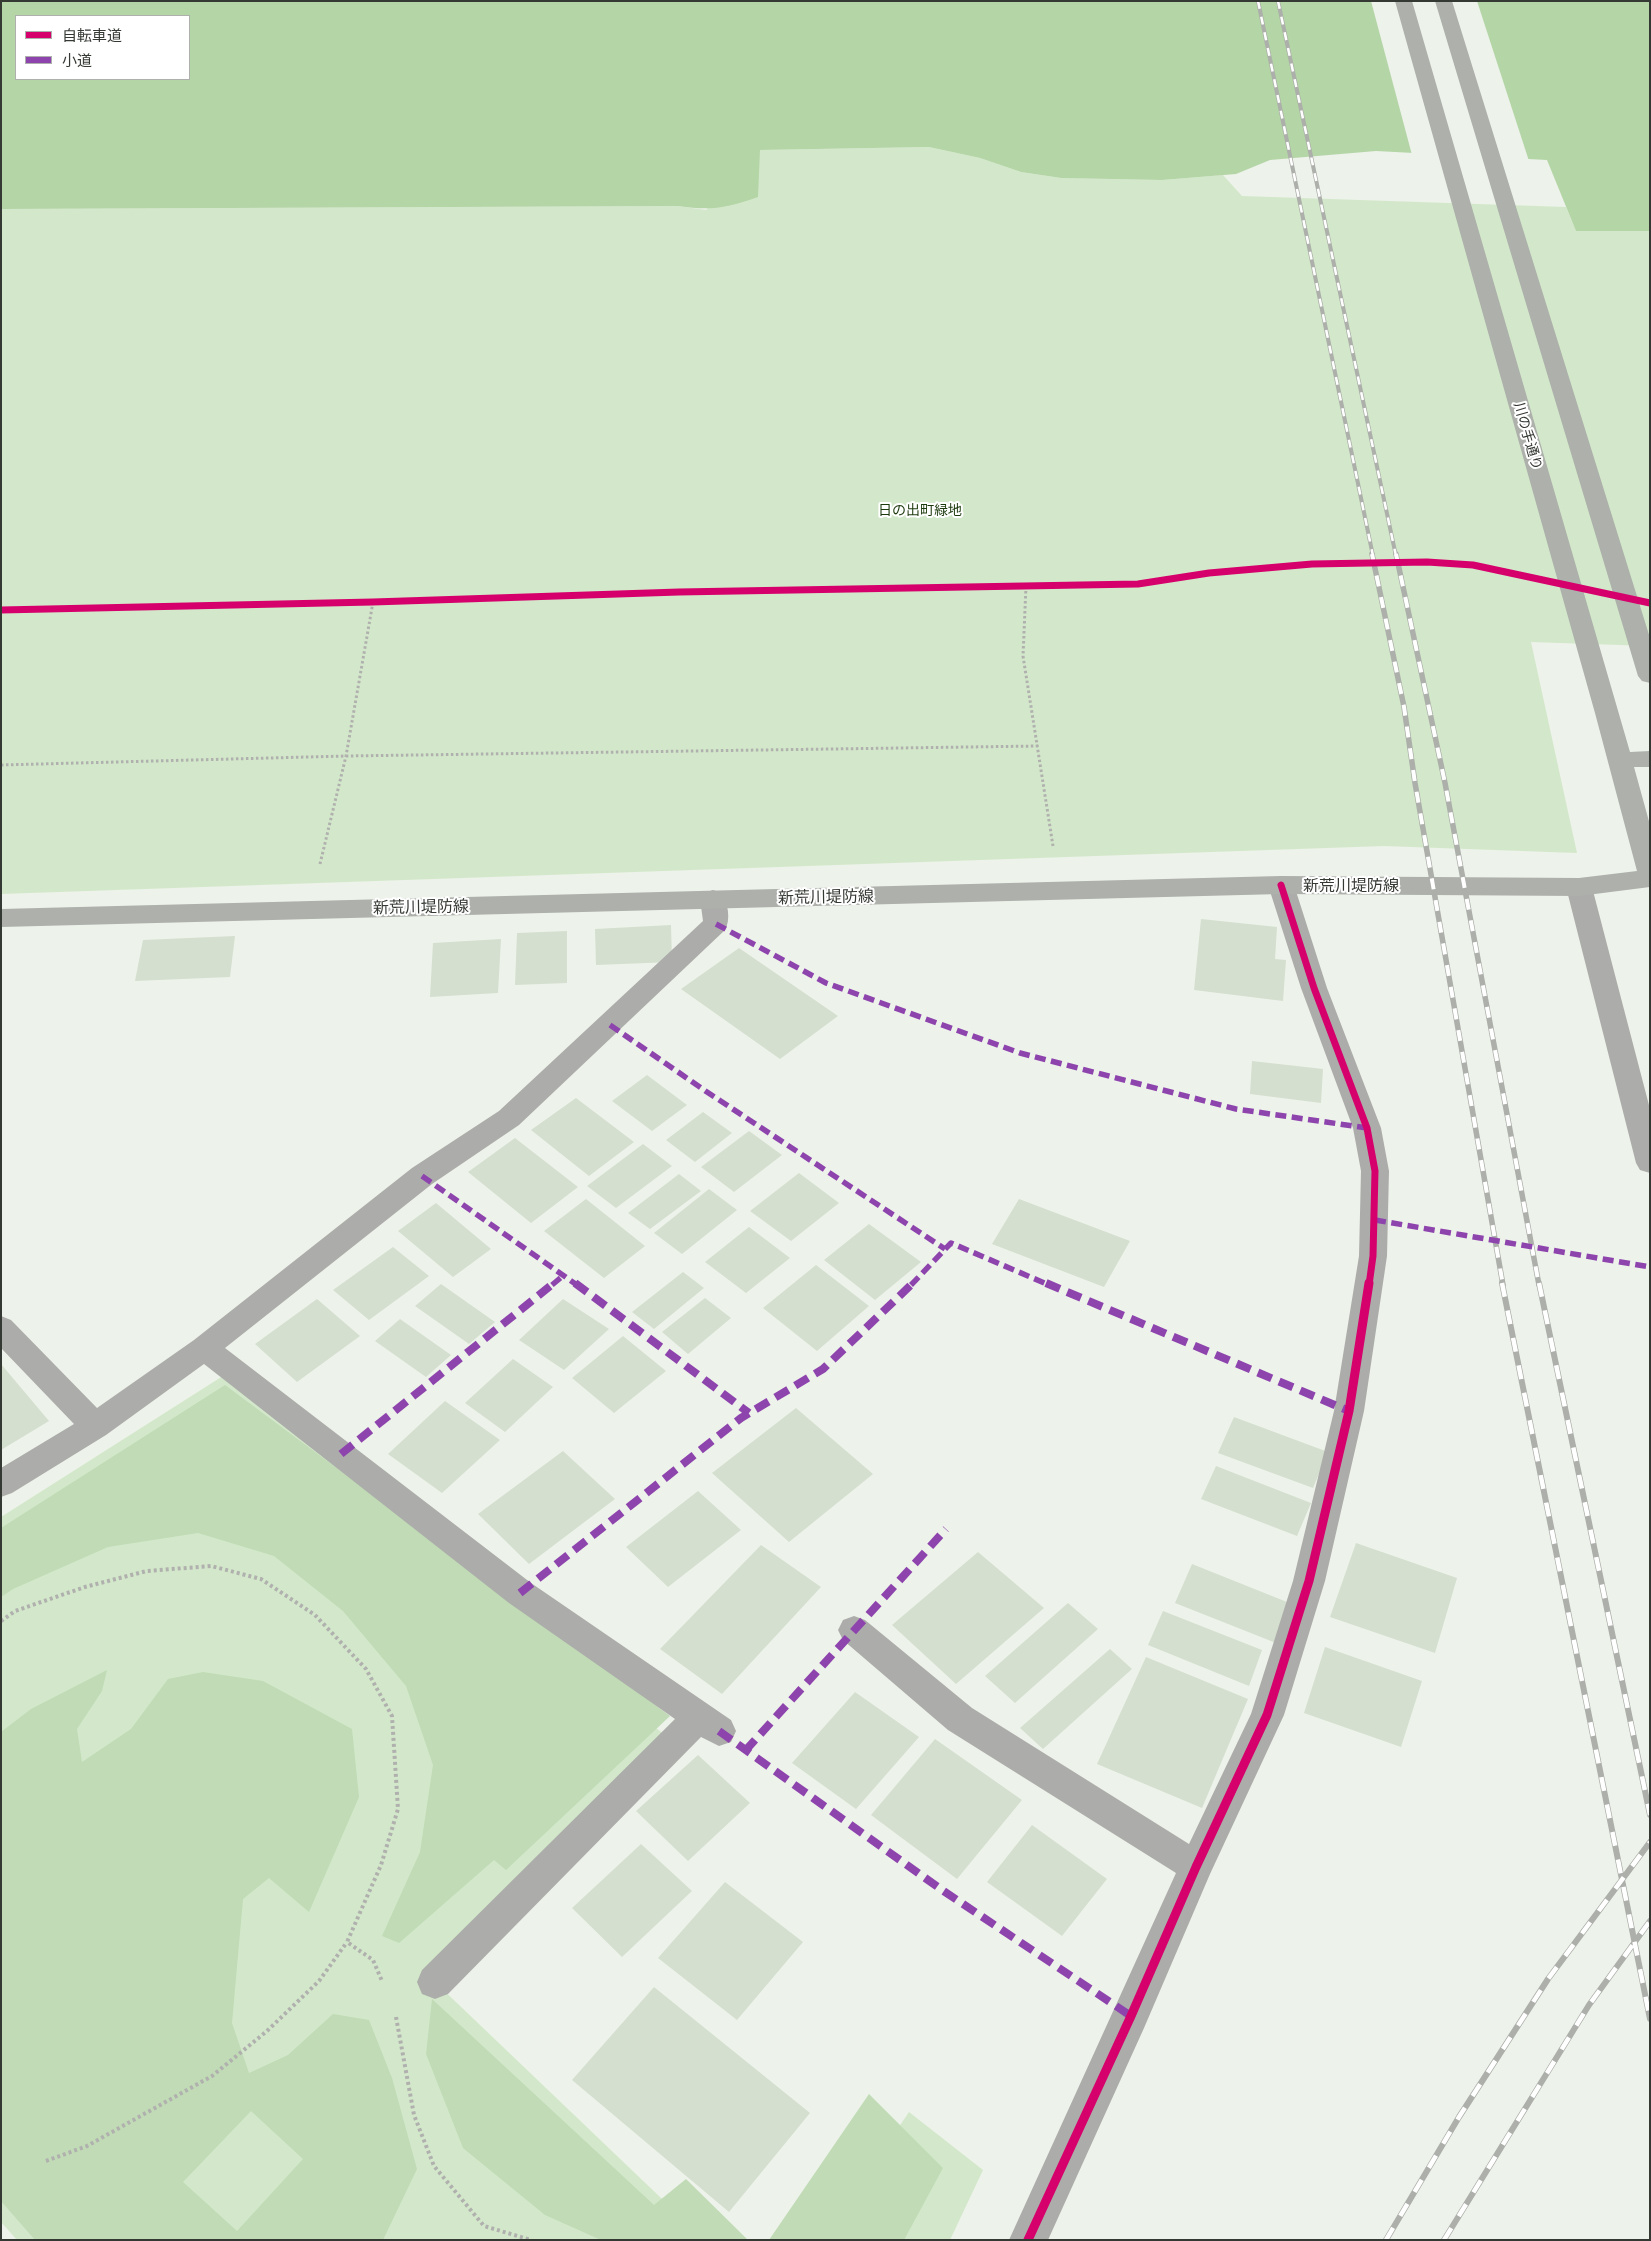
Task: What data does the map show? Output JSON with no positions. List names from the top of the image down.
{
  "streets": {
    "main road": ["川の手通り", "新荒川堤防線"]
  },
  "parks": ["日の出町緑地"],
  "legend": ["自転車道", "小道"]
}
